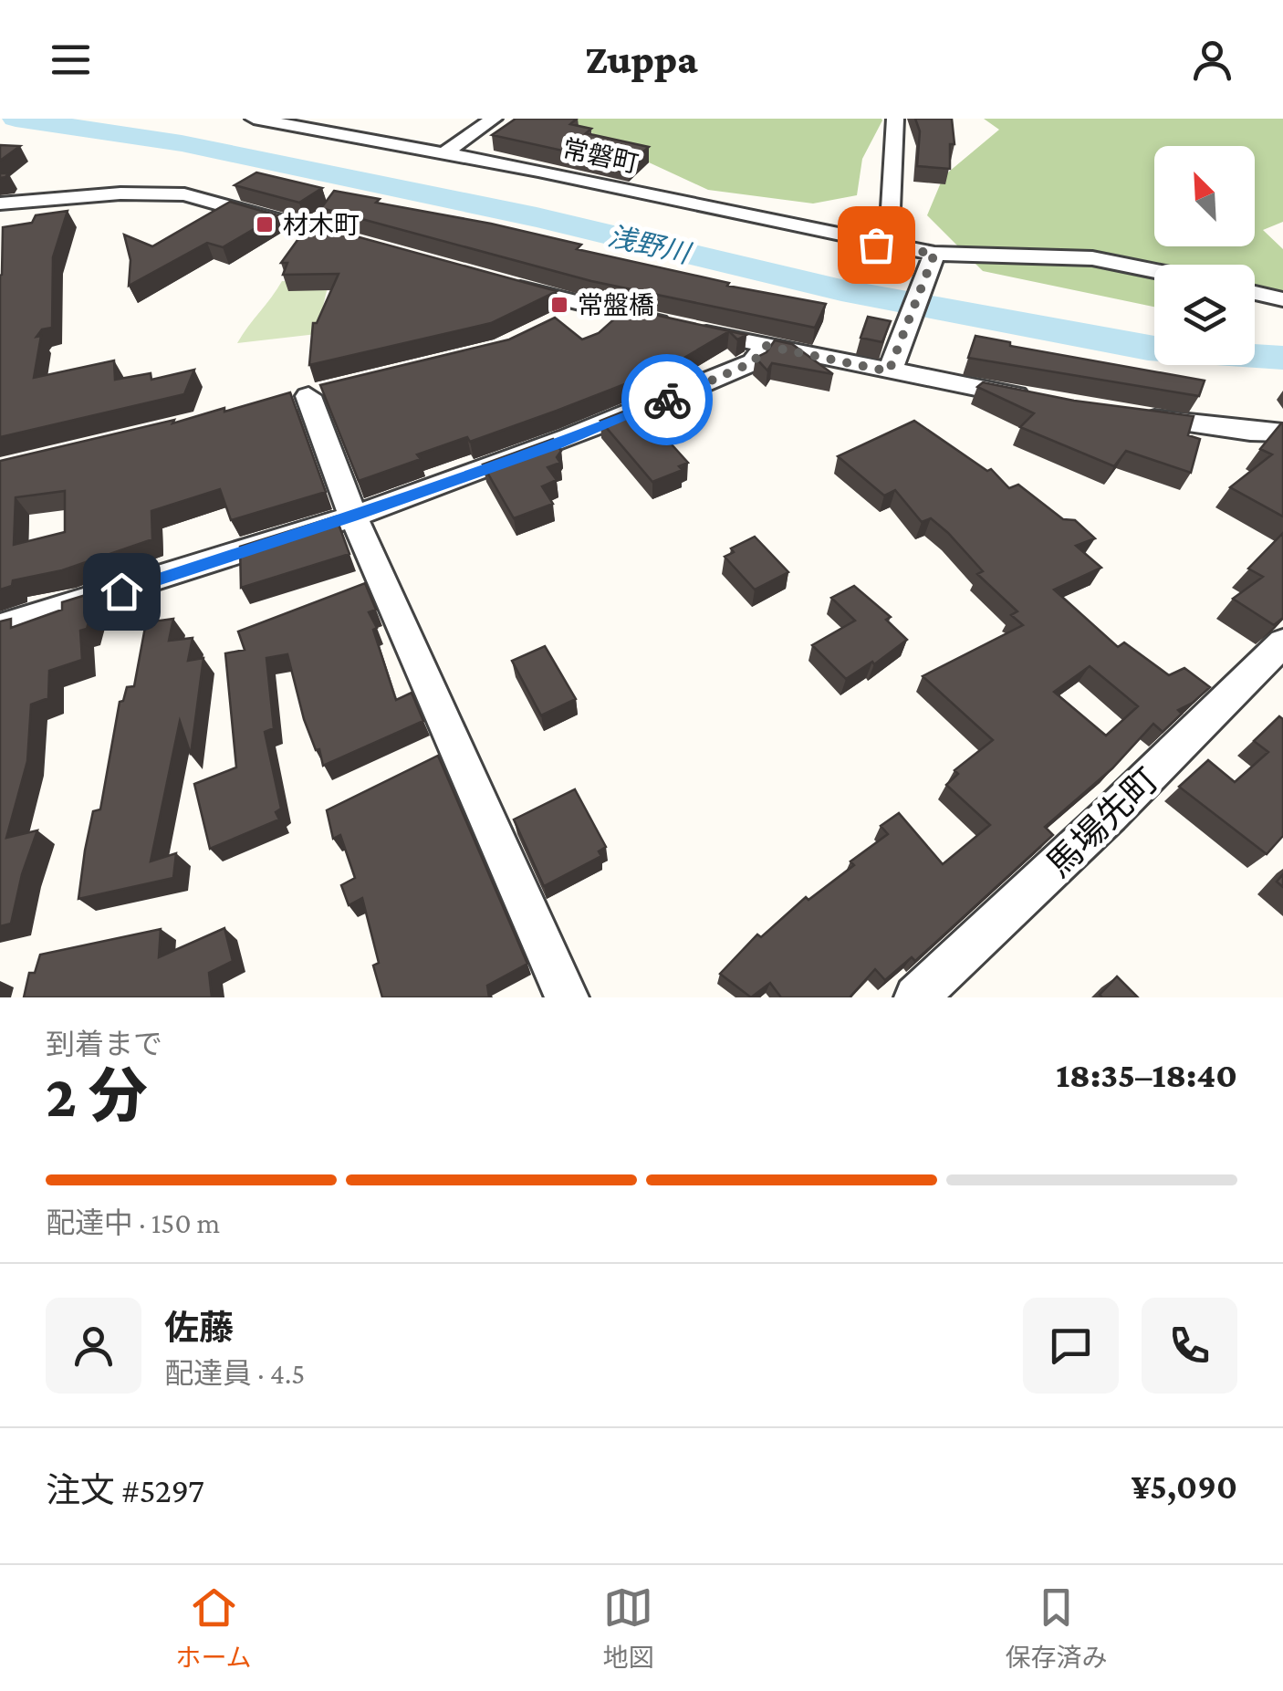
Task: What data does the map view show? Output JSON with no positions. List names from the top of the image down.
{
  "streets": {
    "street": ["常磐町", "馬場先町"]
  },
  "water": ["浅野川"],
  "places": {
    "transit": ["材木町", "常盤橋"]
  },
  "north": "top left",
  "page": {
    "header": "Zuppa",
    "heading": ["2 分", "到着まで", "18:35–18:40"],
    "panel": [
      "佐藤",
      "配達員 · 4.5",
      "注文 #5297",
      "¥5,090"
    ],
    "bar": "配達中 · 150 m",
    "tabs": ["ホーム", "地図", "保存済み"]
  }
}
